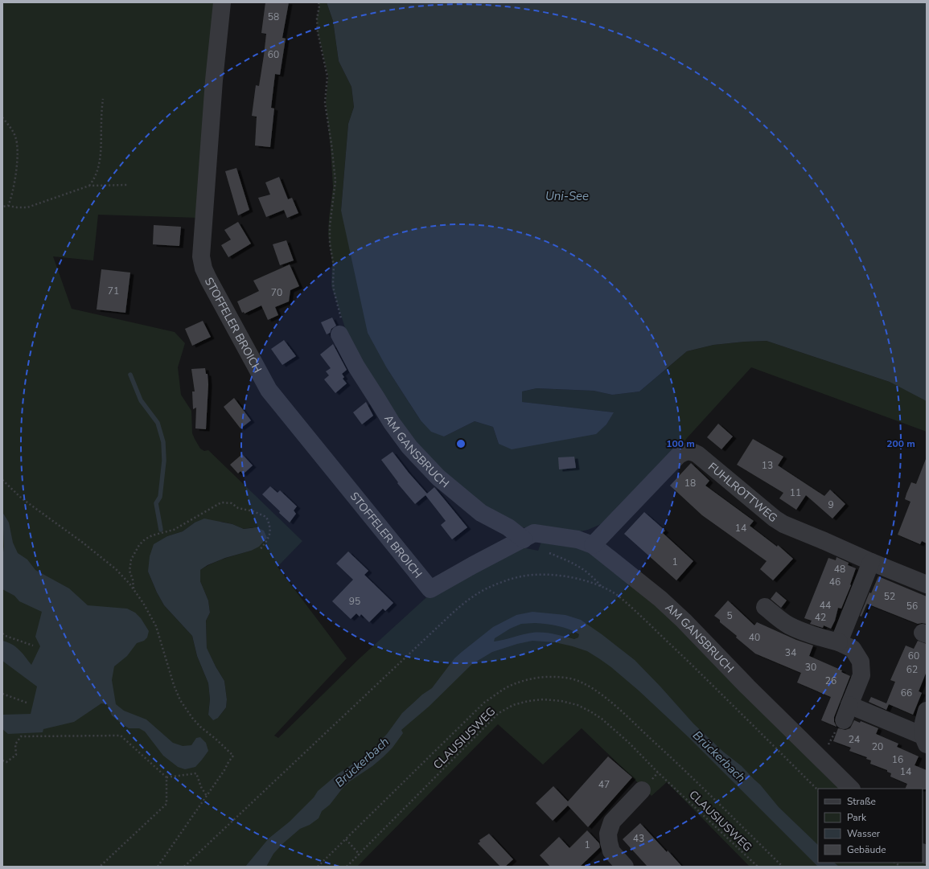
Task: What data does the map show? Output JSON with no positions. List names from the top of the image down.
{
  "streets": {
    "street": ["STOFFELER BROICH", "AM GANSBRUCH", "FUHLROTTWEG"],
    "path": ["CLAUSIUSWEG"]
  },
  "crossings": [
    ["STOFFELER BROICH", "AM GANSBRUCH"],
    ["AM GANSBRUCH", "FUHLROTTWEG"]
  ],
  "water": ["Uni-See", "Brückerbach"],
  "house_numbers": [
    "58",
    "60",
    "71",
    "70",
    "13",
    "18",
    "11",
    "9",
    "14",
    "1",
    "48",
    "46",
    "52",
    "95",
    "44",
    "56",
    "5",
    "42",
    "40",
    "34",
    "60",
    "30",
    "62",
    "26",
    "66",
    "24",
    "20",
    "16",
    "14",
    "47",
    "43",
    "1"
  ],
  "legend": [
    "Straße",
    "Park",
    "Wasser",
    "Gebäude"
  ],
  "rings": ["100 m", "200 m"]
}
